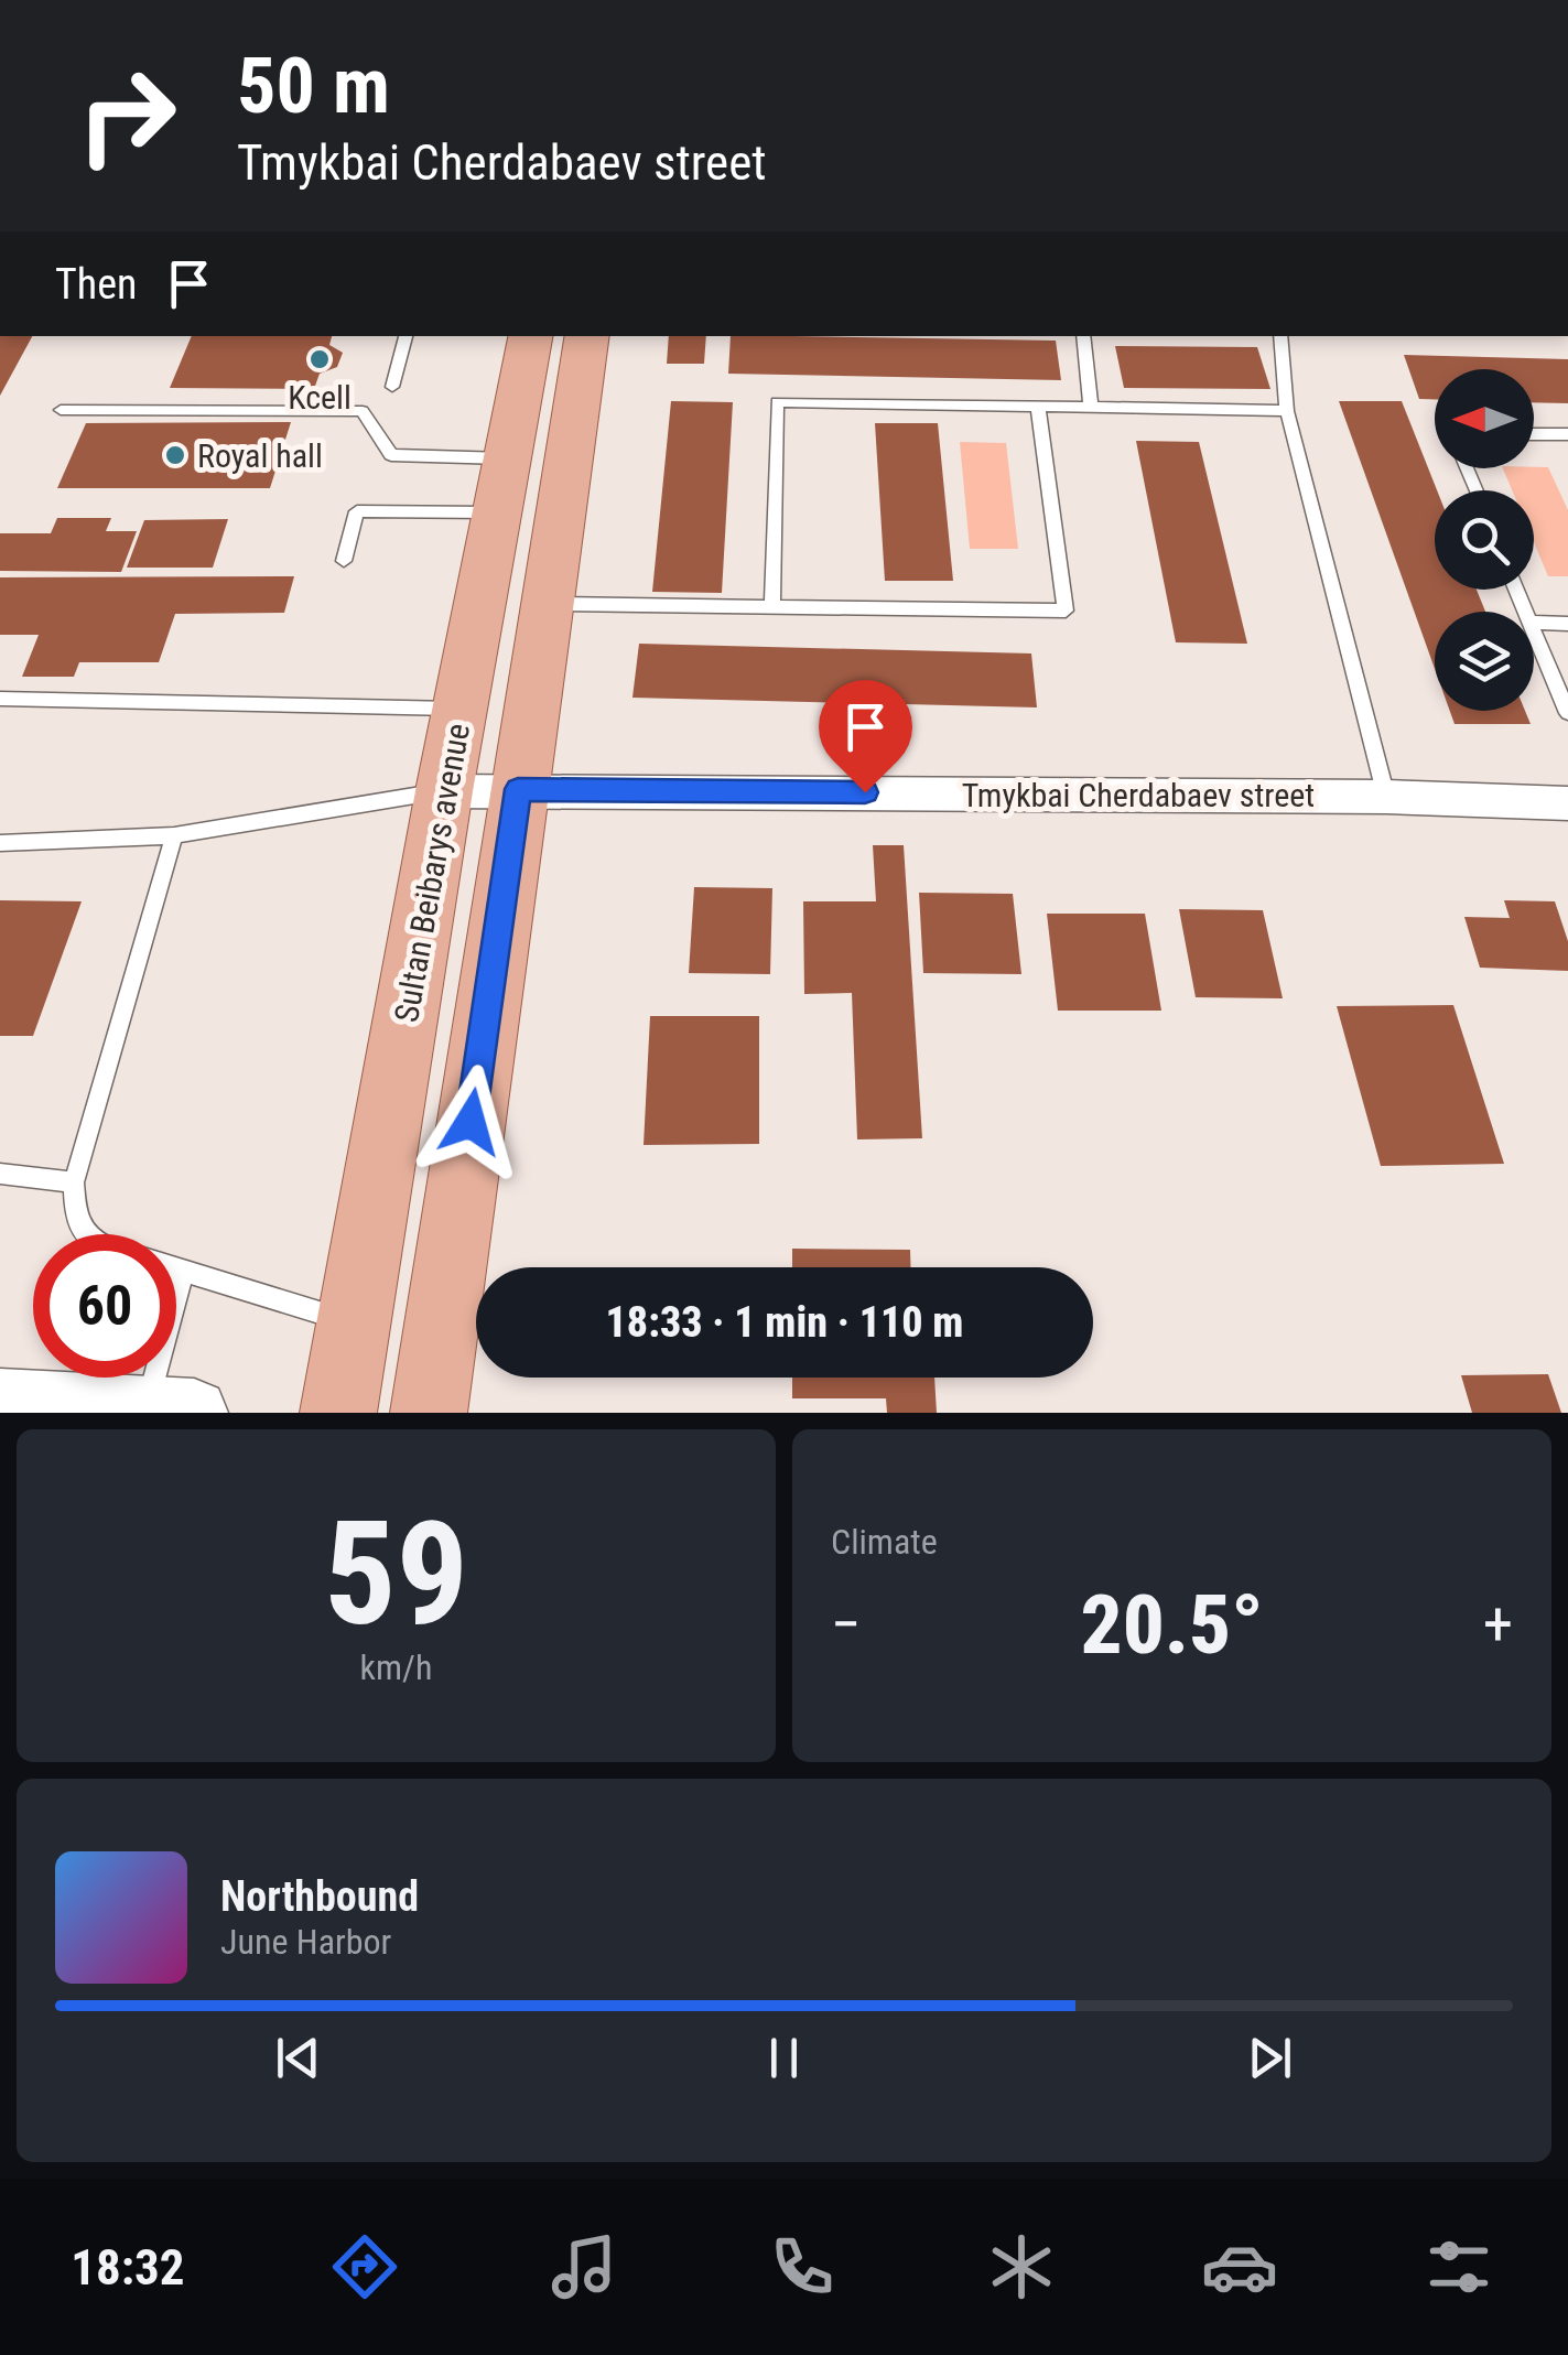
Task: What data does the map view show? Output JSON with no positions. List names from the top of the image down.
{
  "streets": {
    "main road": ["Sultan Beibarys avenue"],
    "street": ["Tmykbai Cherdabaev street"]
  },
  "crossings": [
    ["Tmykbai Cherdabaev street", "Sultan Beibarys avenue"]
  ],
  "places": ["Kcell", "Royal hall"],
  "north": "left",
  "page": {
    "turn": ["50 m", "Tmykbai Cherdabaev street"],
    "then": "Then",
    "limit": "60",
    "trip": "18:33 · 1 min · 110 m",
    "tile": [
      ["59", "km/h"],
      "Climate"
    ],
    "heat": ["−", "20.5°", "+"],
    "song": ["Northbound", "June Harbor"],
    "tabs": "18:32"
  }
}
